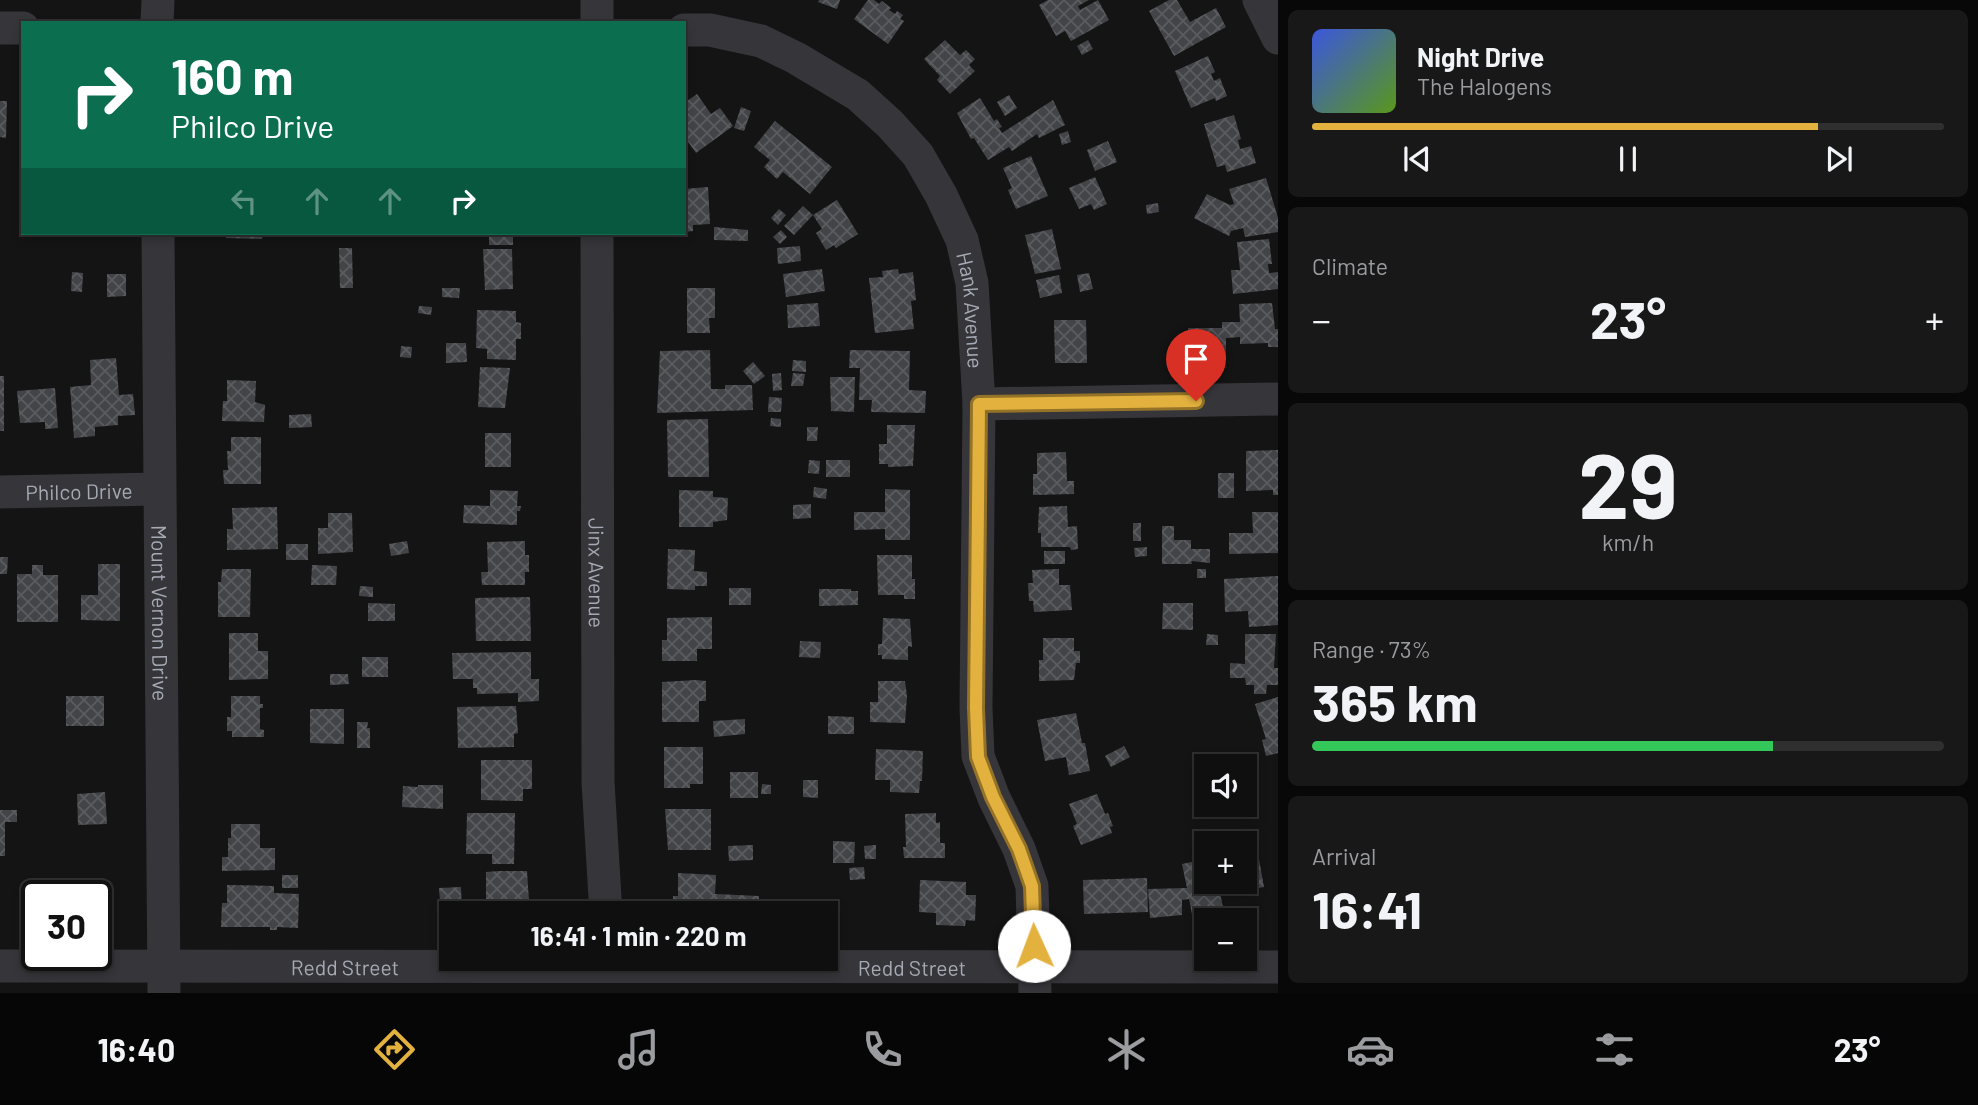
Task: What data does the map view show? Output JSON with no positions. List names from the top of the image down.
{
  "streets": {
    "street": [
      "Hank Avenue",
      "Philco Drive",
      "Jinx Avenue",
      "Mount Vernon Drive",
      "Redd Street"
    ]
  },
  "crossings": [
    ["Hank Avenue", "Redd Street"],
    ["Philco Drive", "Mount Vernon Drive"],
    ["Mount Vernon Drive", "Redd Street"]
  ],
  "page": {
    "turn": ["160 m", "Philco Drive"],
    "song": ["Night Drive", "The Halogens"],
    "tile": [
      "Climate",
      ["29", "km/h"],
      ["Range · 73%", "365 km"],
      ["Arrival", "16:41"]
    ],
    "heat": ["−", "23°", "+"],
    "map_buttons": ["+", "−"],
    "limit": "30",
    "trip": "16:41 · 1 min · 220 m",
    "tabs": ["16:40", "23°"]
  }
}
